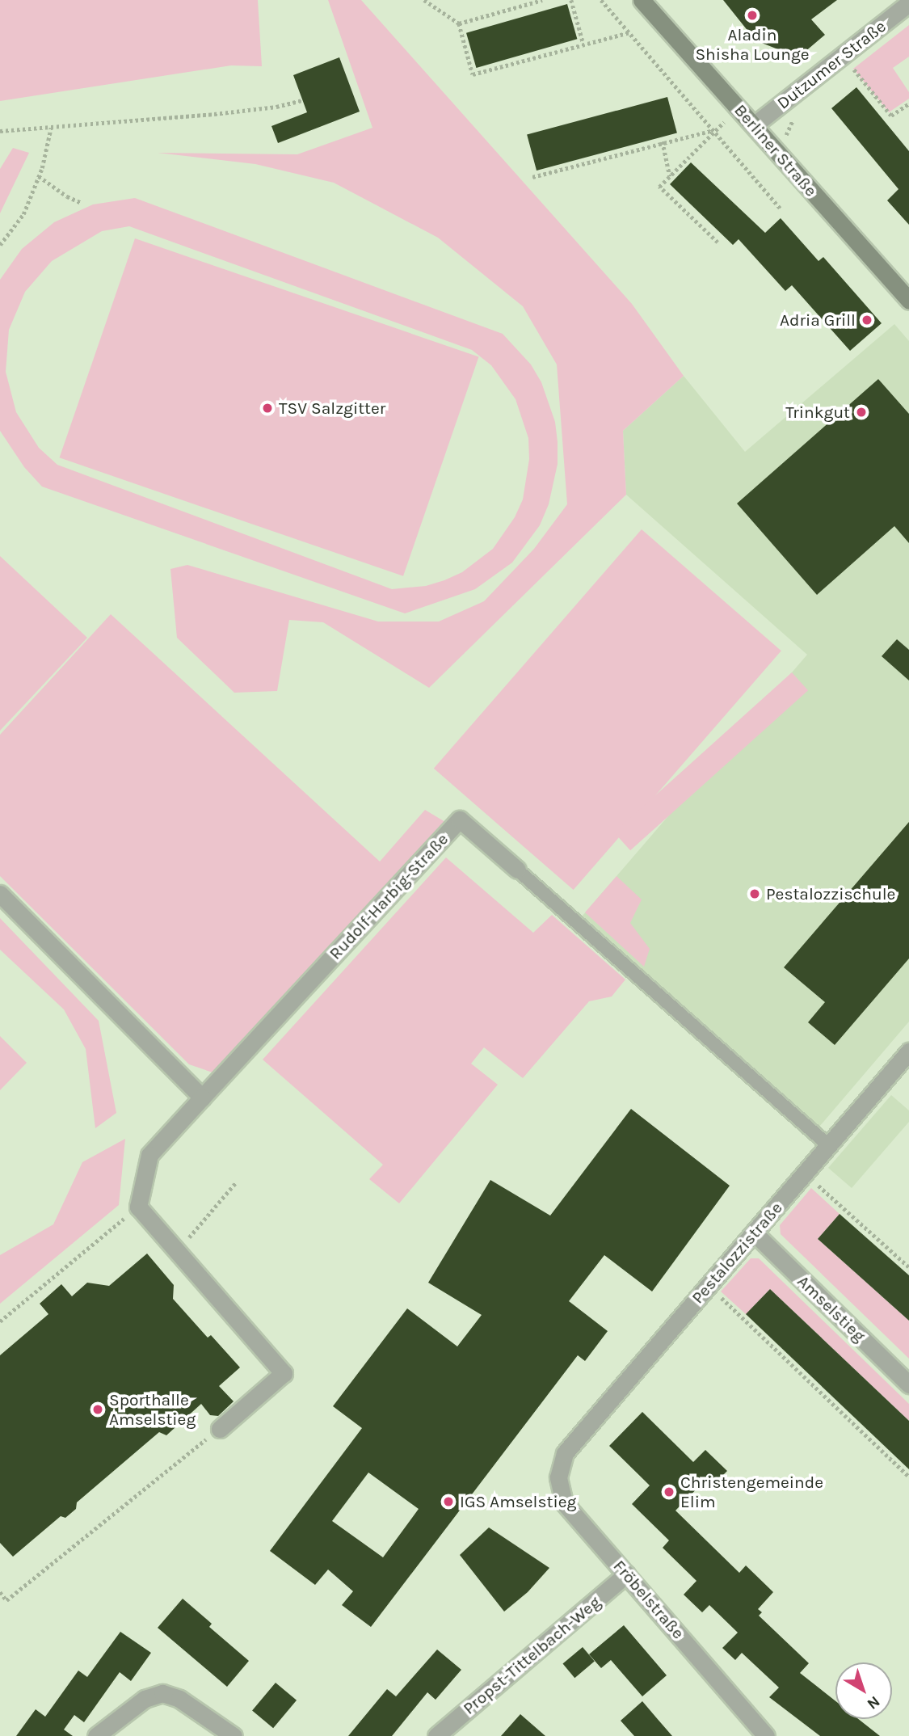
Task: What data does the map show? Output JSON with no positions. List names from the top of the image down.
{
  "streets": {
    "street": [
      "Dutzumer Straße",
      "Berliner Straße",
      "Rudolf-Harbig-Straße",
      "Pestalozzistraße",
      "Amselstieg",
      "Fröbelstraße",
      "Propst-Tittelbach-Weg"
    ]
  },
  "crossings": [
    ["Dutzumer Straße", "Berliner Straße"],
    ["Rudolf-Harbig-Straße", "Pestalozzistraße"],
    ["Pestalozzistraße", "Amselstieg"],
    ["Pestalozzistraße", "Fröbelstraße"],
    ["Fröbelstraße", "Propst-Tittelbach-Weg"]
  ],
  "places": [
    "Aladin Shisha Lounge",
    "Adria Grill",
    "TSV Salzgitter",
    "Trinkgut",
    "Pestalozzischule",
    "Sporthalle Amselstieg",
    "Christengemeinde Elim",
    "IGS Amselstieg"
  ],
  "north": "bottom right"
}
